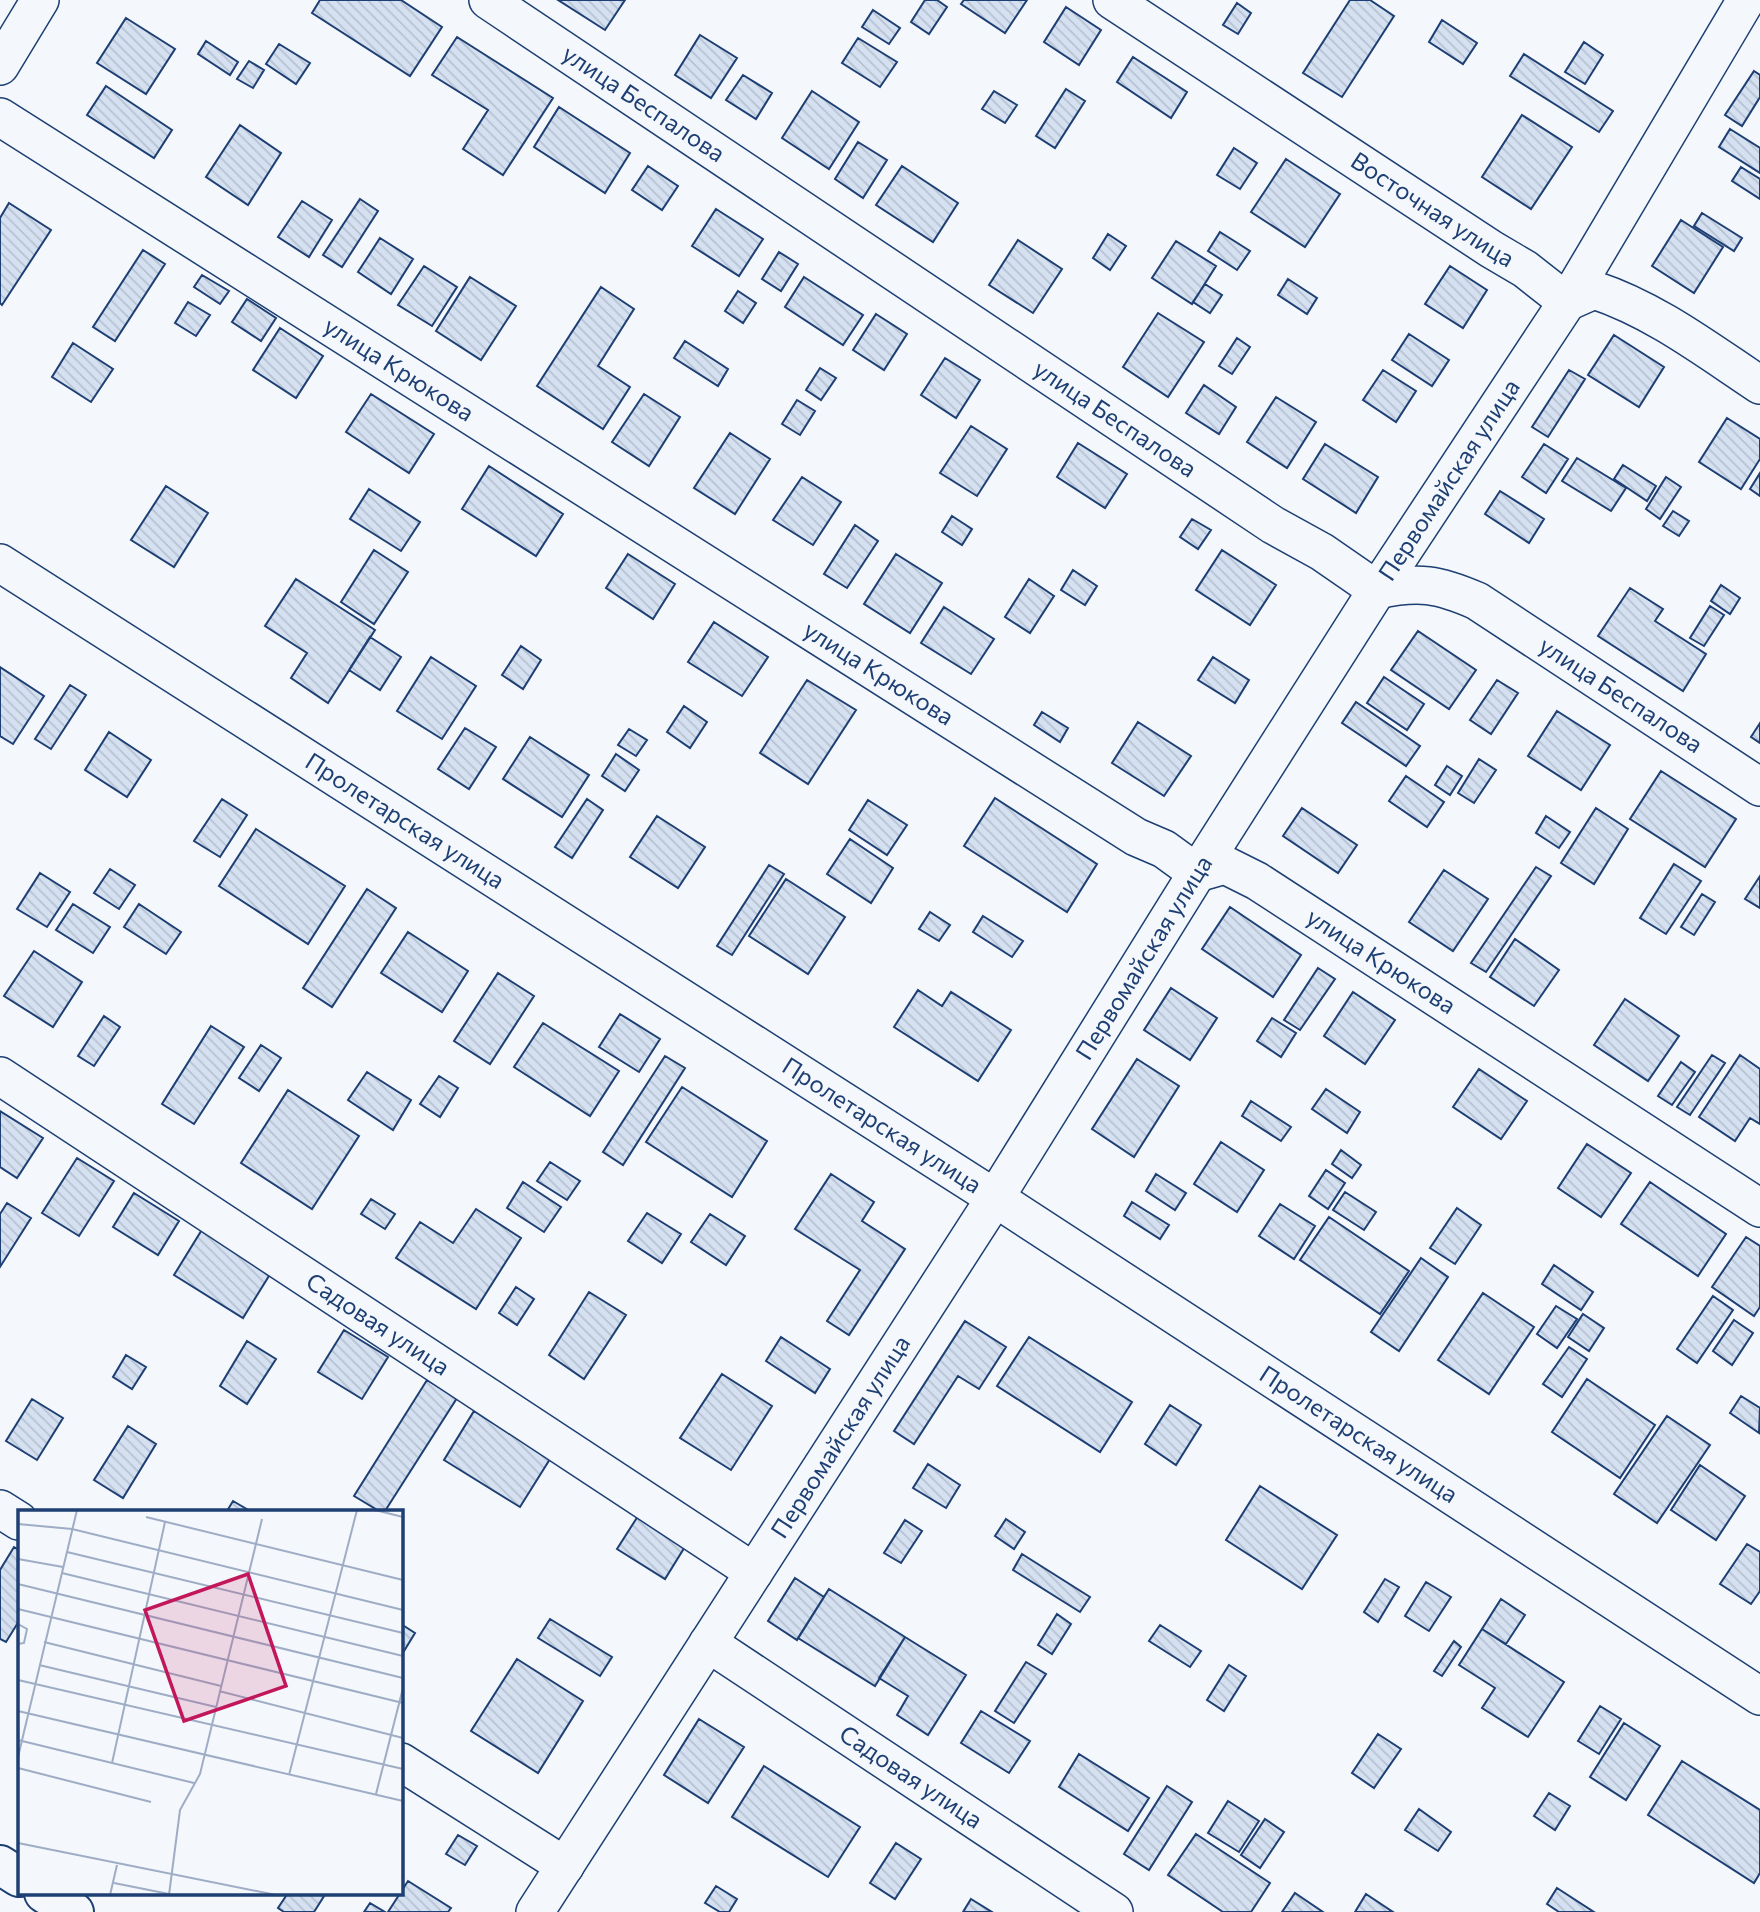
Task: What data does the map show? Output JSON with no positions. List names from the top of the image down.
{
  "streets": {
    "street": [
      "улица Беспалова",
      "Восточная улица",
      "улица Крюкова",
      "Первомайская улица",
      "Пролетарская улица",
      "Садовая улица"
    ]
  },
  "crossings": [
    ["улица Беспалова", "Первомайская улица"],
    ["Восточная улица", "Первомайская улица"],
    ["улица Крюкова", "Первомайская улица"],
    ["Первомайская улица", "Пролетарская улица"],
    ["Первомайская улица", "Садовая улица"]
  ]
}
